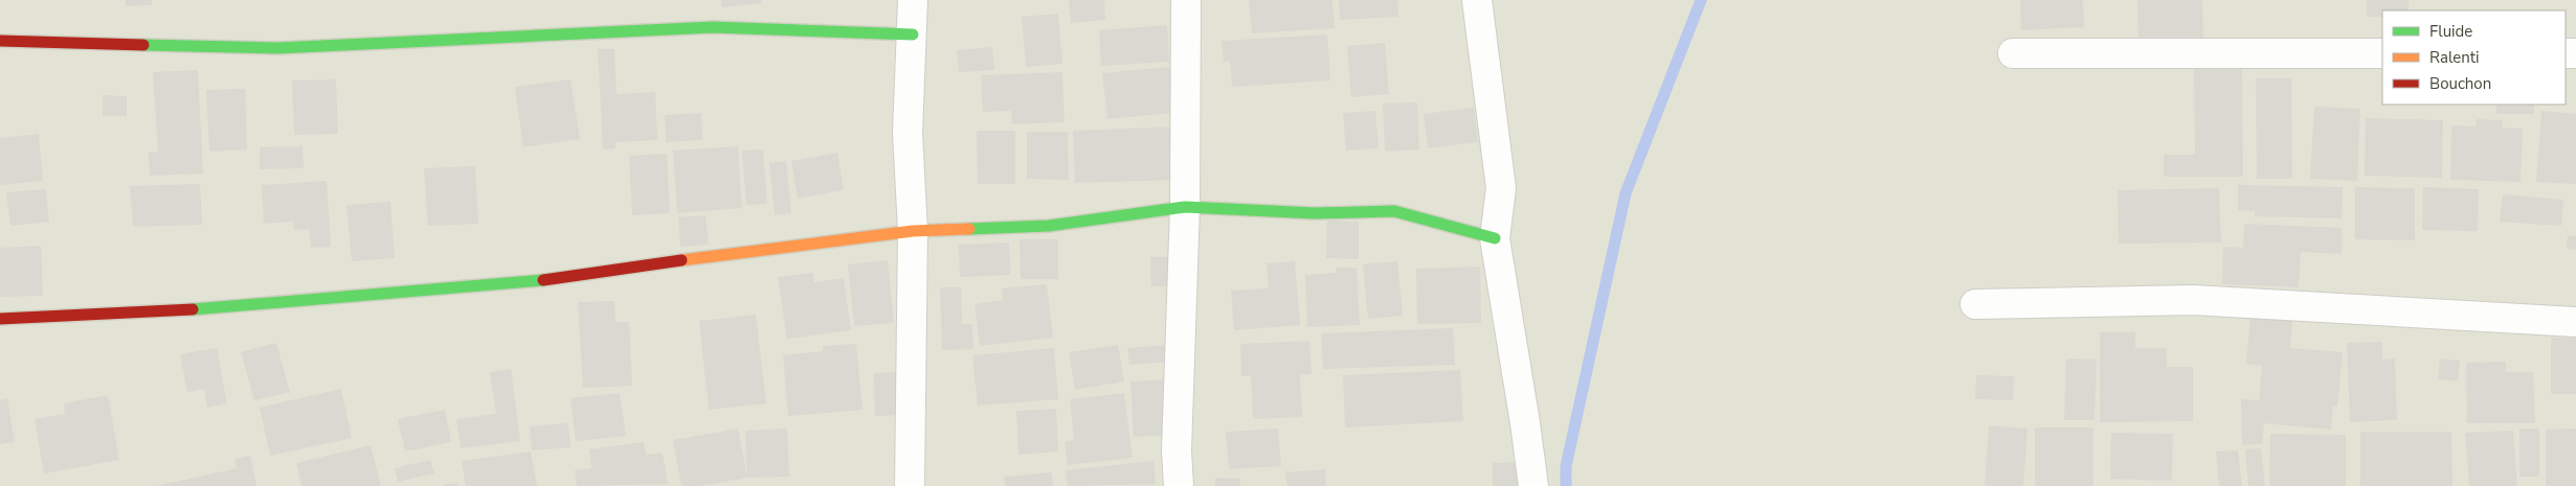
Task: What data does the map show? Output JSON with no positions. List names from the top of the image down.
{
  "legend": ["Fluide", "Ralenti", "Bouchon"]
}
